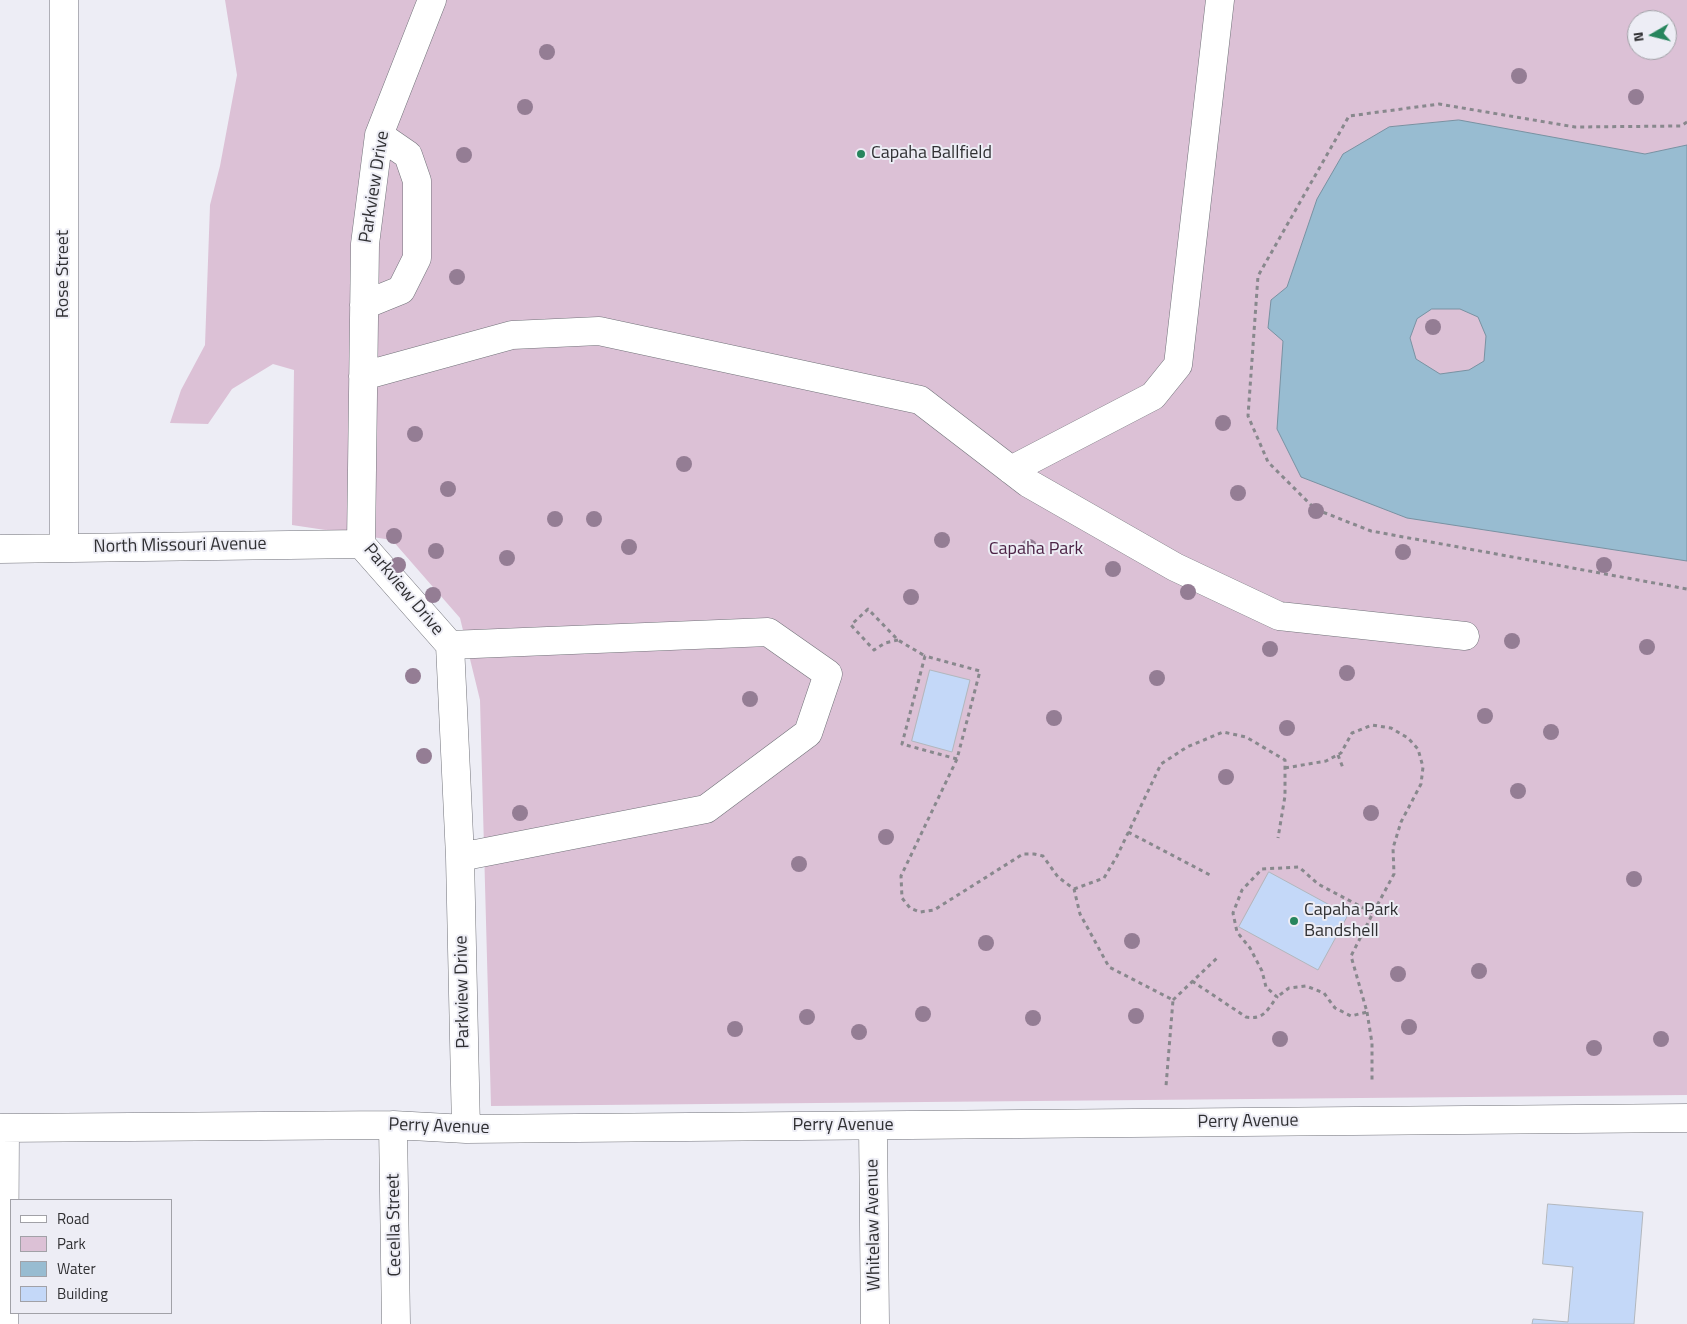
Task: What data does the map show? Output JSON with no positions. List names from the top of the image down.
{
  "streets": {
    "street": [
      "Parkview Drive",
      "Rose Street",
      "North Missouri Avenue",
      "Perry Avenue",
      "Cecella Street",
      "Whitelaw Avenue"
    ]
  },
  "crossings": [
    ["Parkview Drive", "North Missouri Avenue"],
    ["Parkview Drive", "Perry Avenue"],
    ["Rose Street", "North Missouri Avenue"],
    ["Perry Avenue", "Cecella Street"],
    ["Perry Avenue", "Whitelaw Avenue"]
  ],
  "parks": ["Capaha Park"],
  "places": ["Capaha Ballfield", "Capaha Park Bandshell"],
  "legend": [
    "Road",
    "Park",
    "Water",
    "Building"
  ],
  "north": "left"
}
